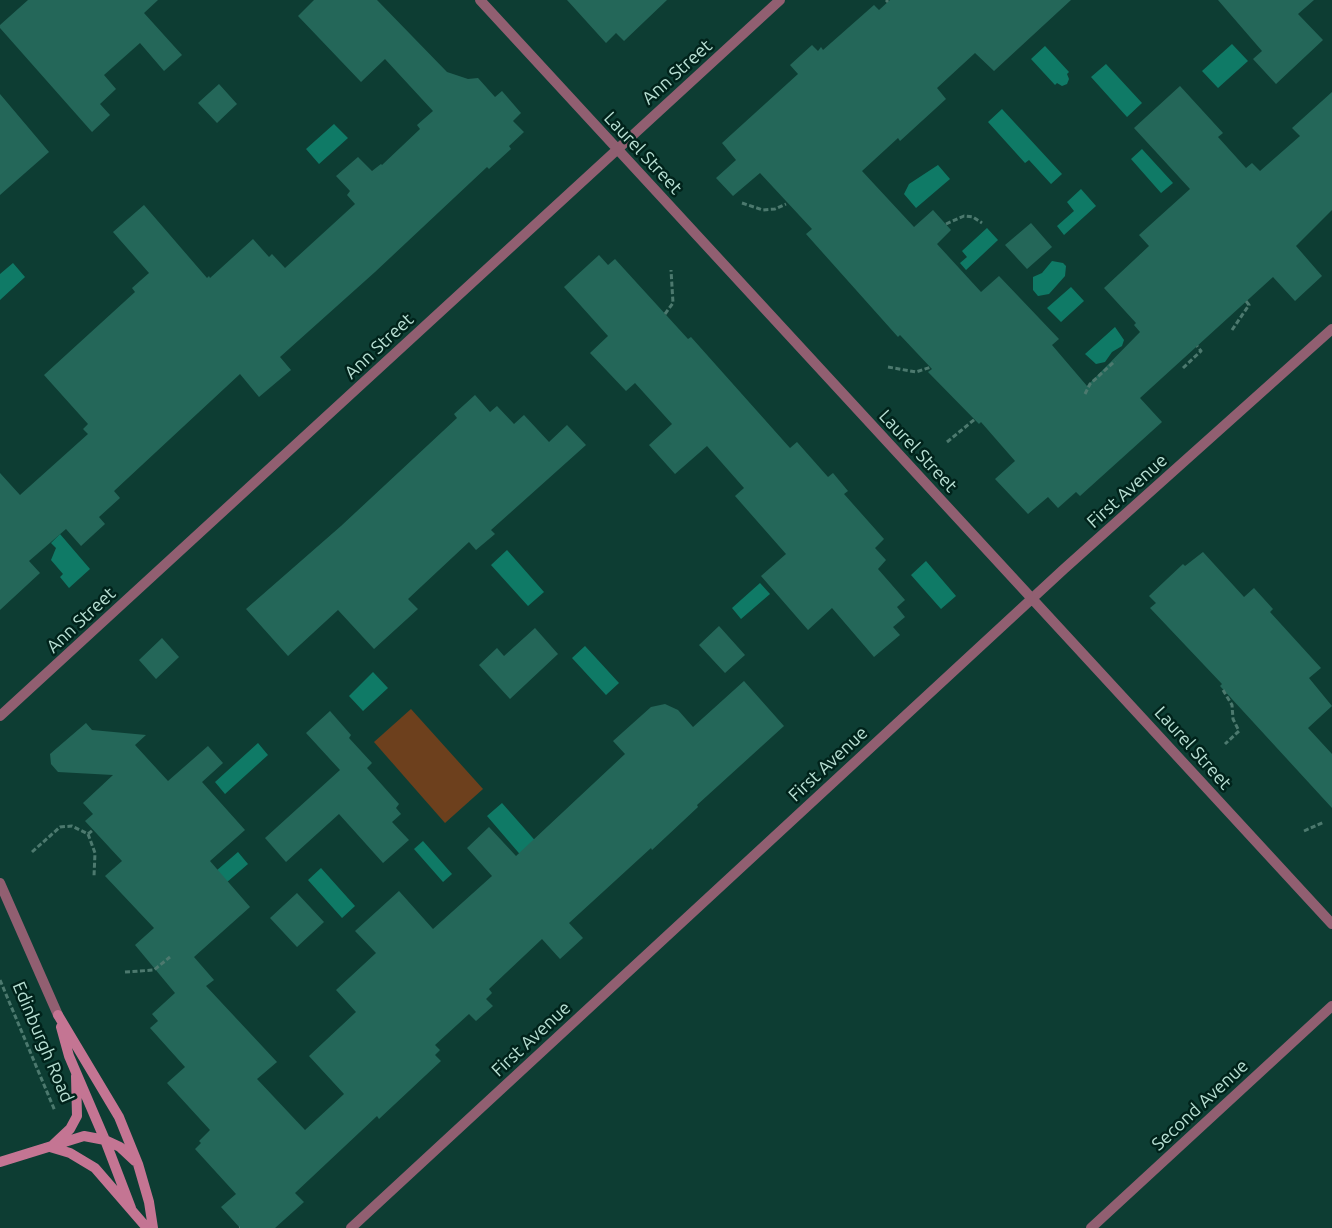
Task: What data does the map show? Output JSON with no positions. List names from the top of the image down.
{
  "streets": {
    "street": [
      "Ann Street",
      "Laurel Street",
      "First Avenue",
      "Edinburgh Road",
      "Second Avenue"
    ]
  },
  "crossings": [
    ["Ann Street", "Laurel Street"],
    ["Laurel Street", "First Avenue"]
  ]
}
